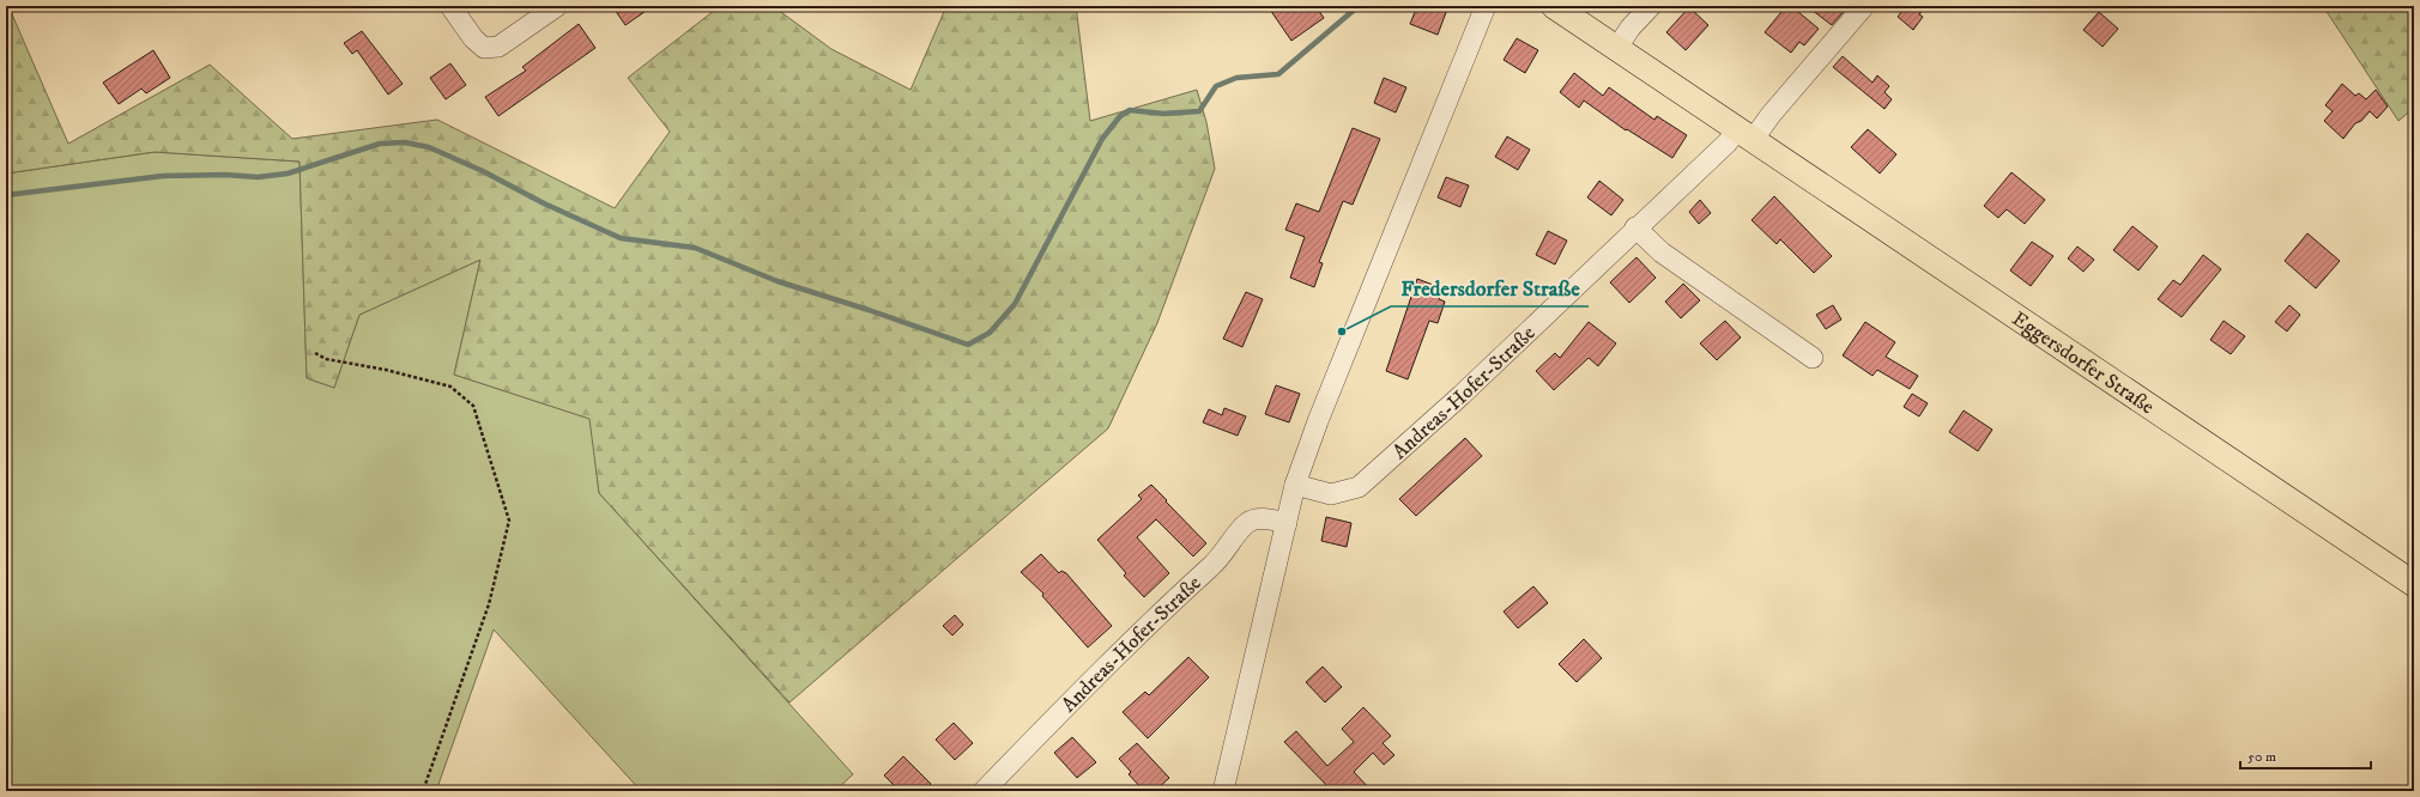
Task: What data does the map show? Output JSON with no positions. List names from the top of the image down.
{
  "streets": {
    "main road": ["Eggersdorfer Straße"],
    "street": ["Andreas-Hofer-Straße"]
  },
  "crossings": [
    ["Eggersdorfer Straße", "Andreas-Hofer-Straße"]
  ],
  "places": ["Fredersdorfer Straße"],
  "scale_bar": "50 m"
}
